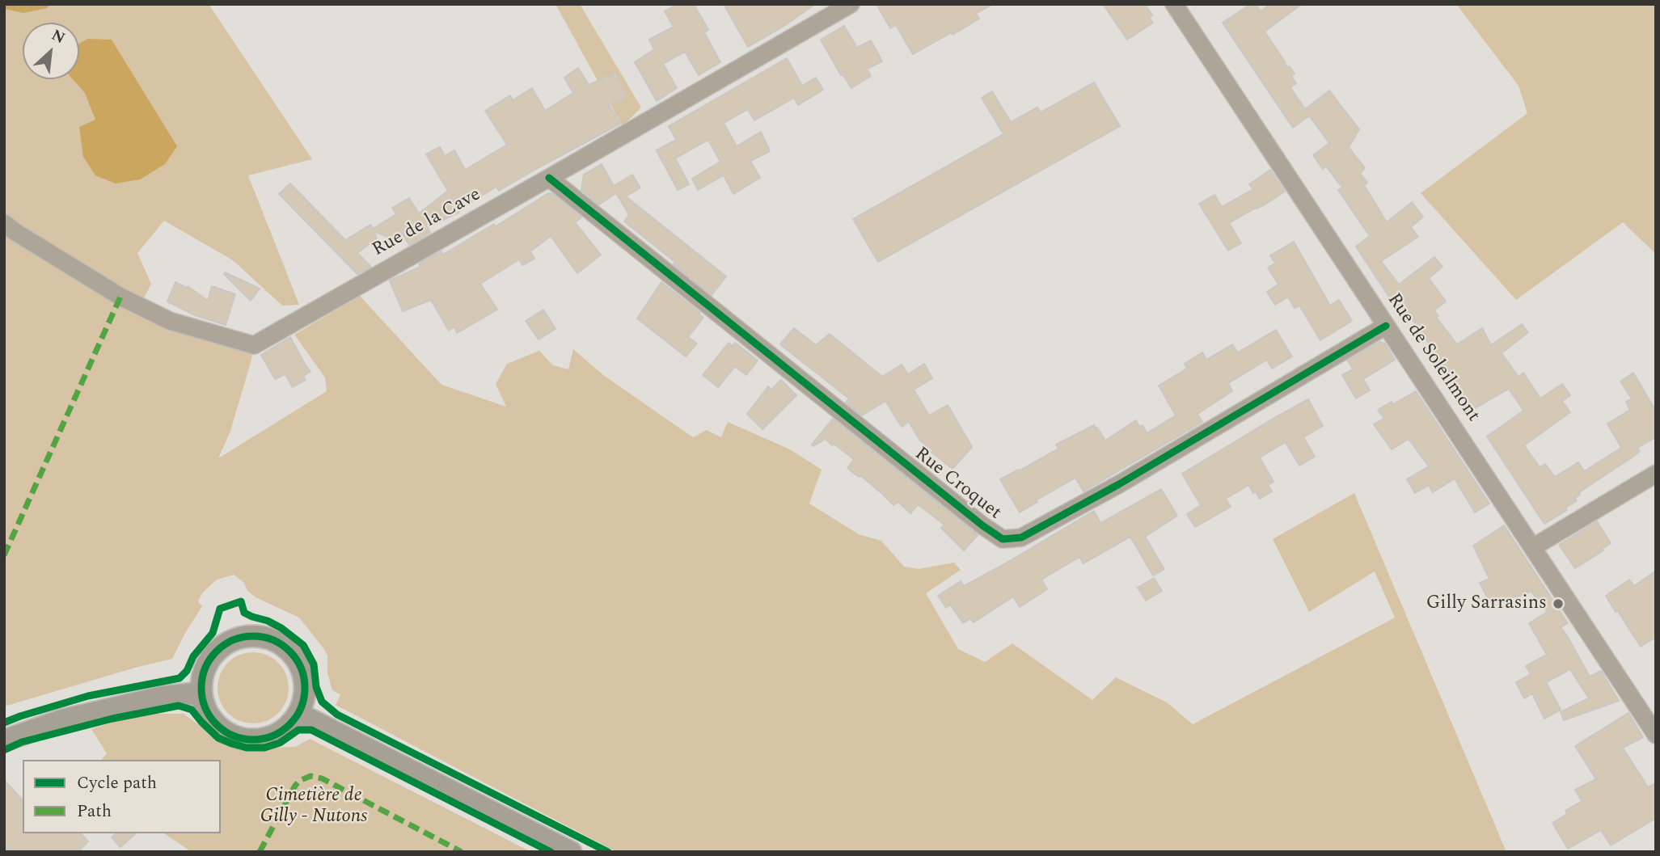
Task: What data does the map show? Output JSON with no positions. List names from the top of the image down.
{
  "streets": {
    "street": ["Rue de la Cave", "Rue de Soleilmont", "Rue Croquet"]
  },
  "crossings": [
    ["Rue de la Cave", "Rue Croquet"],
    ["Rue de Soleilmont", "Rue Croquet"]
  ],
  "parks": ["Cimetière de Gilly - Nutons"],
  "places": ["Gilly Sarrasins"],
  "legend": ["Cycle path", "Path"],
  "north": "top right"
}
